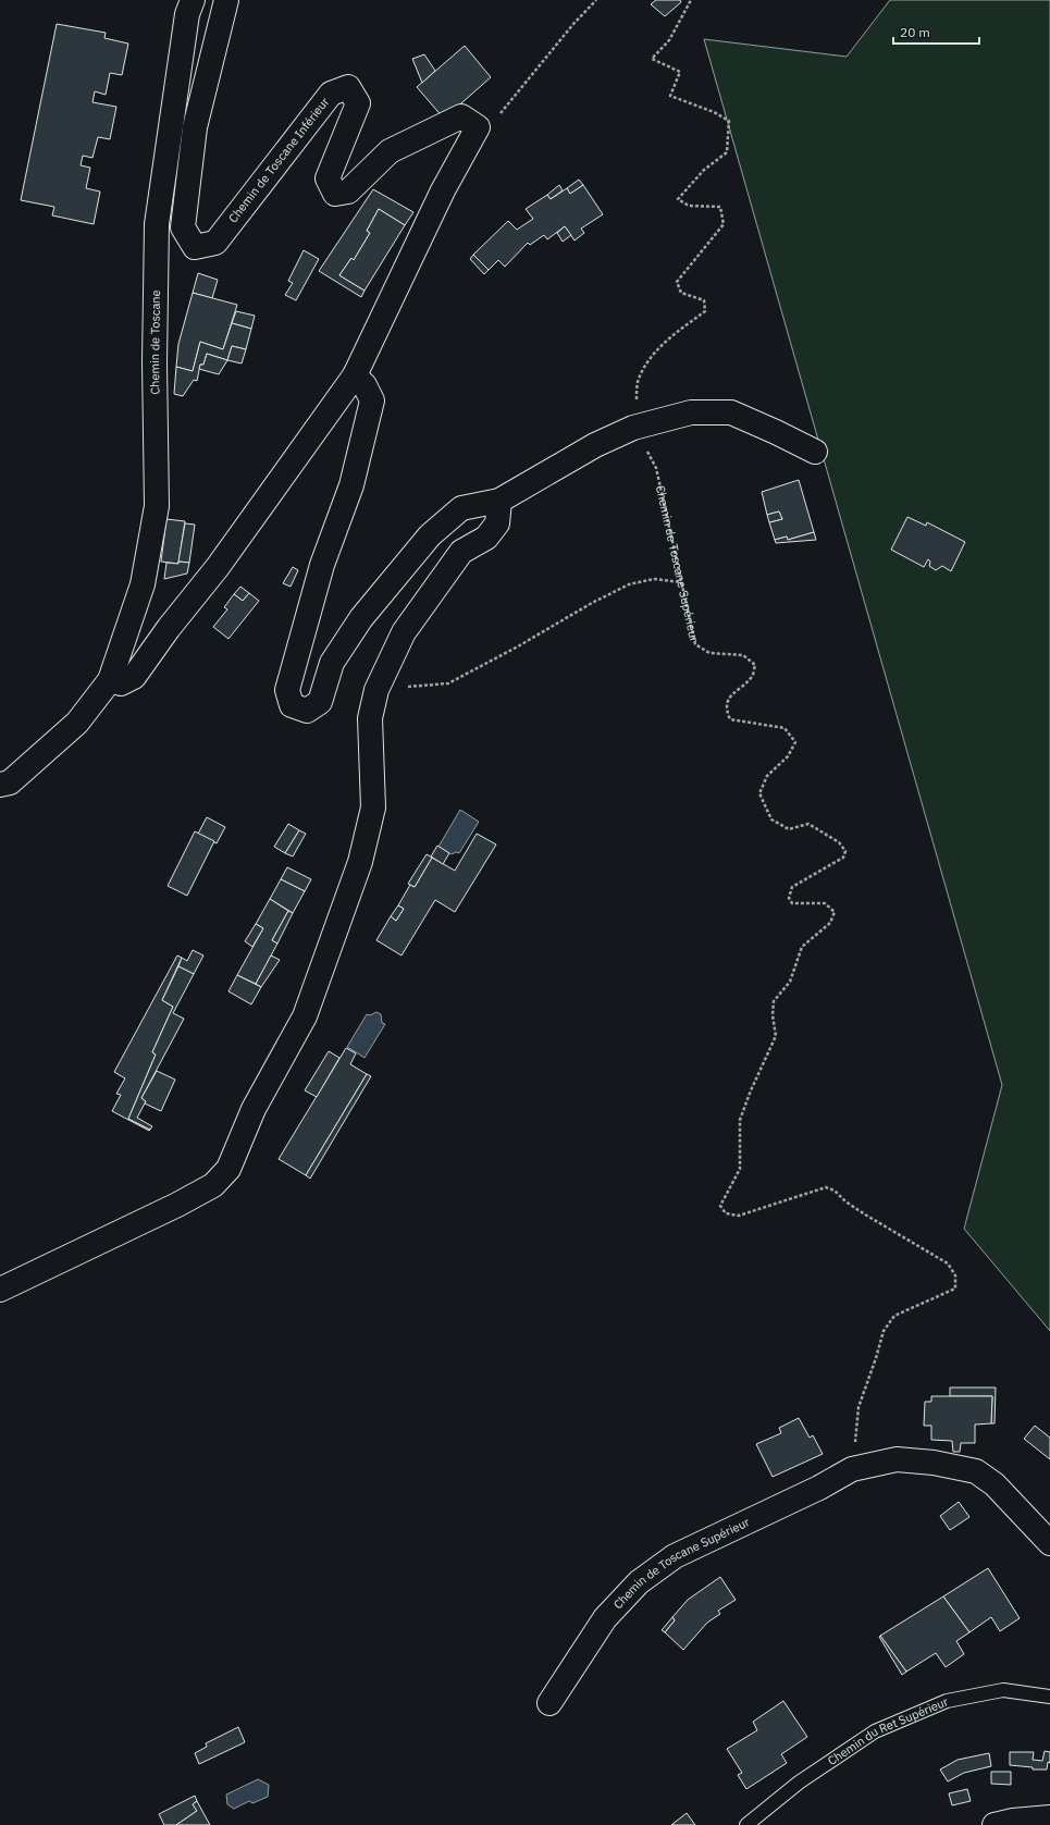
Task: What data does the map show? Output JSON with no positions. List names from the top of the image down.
{
  "streets": {
    "street": ["Chemin de Toscane Inférieur", "Chemin de Toscane", "Chemin de Toscane Supérieur"],
    "lane": ["Chemin du Ret Supérieur"]
  },
  "scale_bar": "20 m"
}
